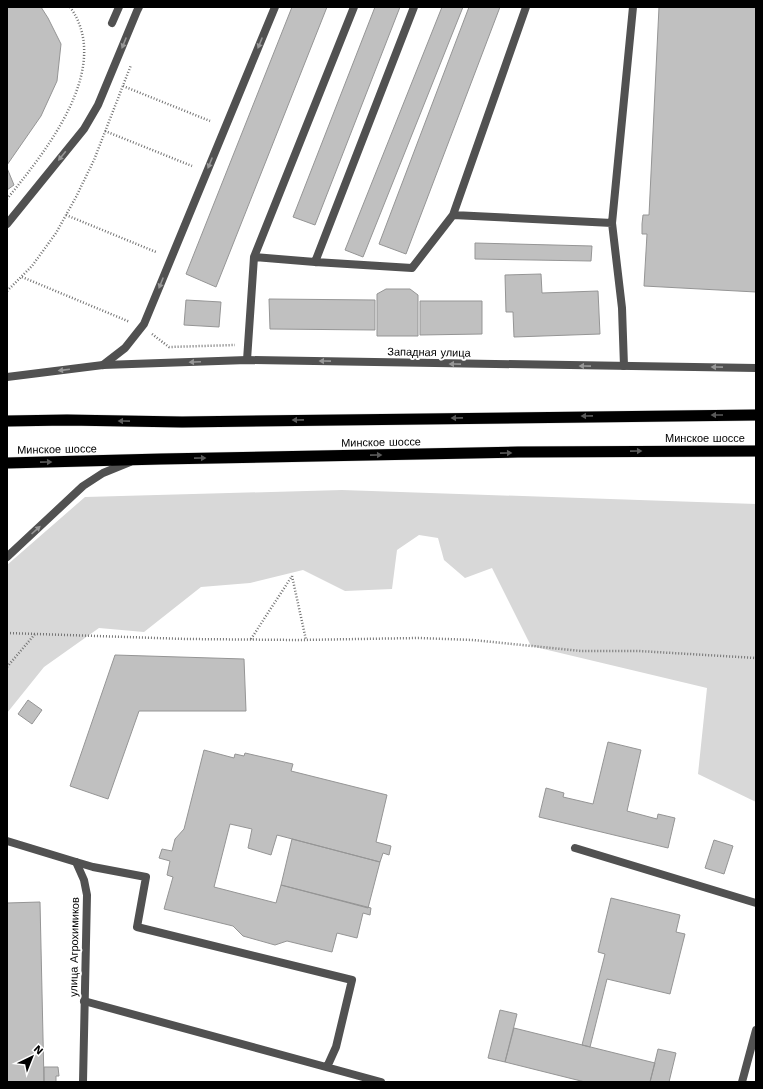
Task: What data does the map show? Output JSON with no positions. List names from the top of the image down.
{
  "streets": {
    "highway": ["Минское шоссе"],
    "street": ["Западная улица", "улица Агрохимиков"]
  },
  "one_way": ["Западная улица"],
  "north": "top right"
}
